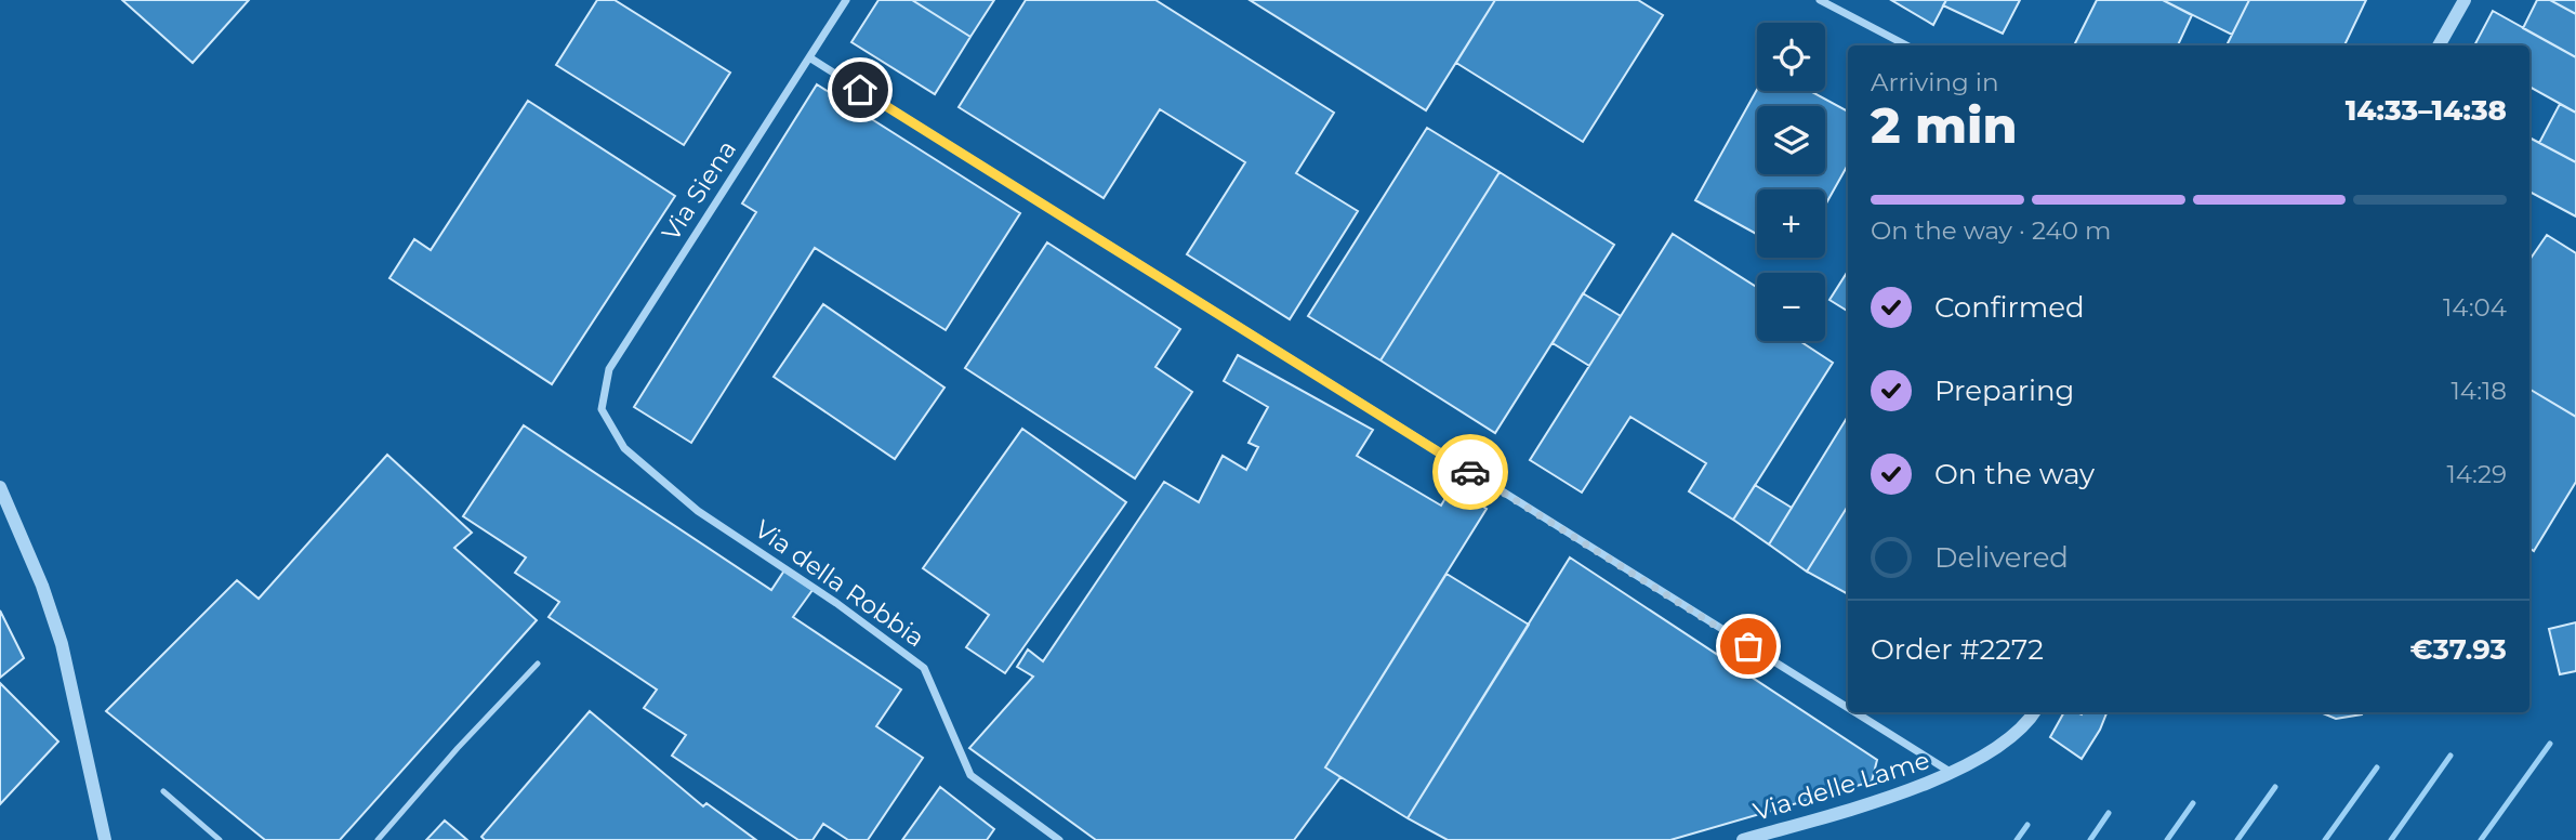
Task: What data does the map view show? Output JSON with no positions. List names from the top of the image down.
{
  "streets": {
    "street": ["Via Siena", "Via della Robbia", "Via delle Lame"]
  },
  "crossings": [
    ["Via Siena", "Via della Robbia"]
  ],
  "page": {
    "map_buttons": ["+", "−"],
    "heading": ["2 min", "Arriving in", "14:33–14:38"],
    "panel": ["Order #2272", "€37.93"],
    "bar": "On the way · 240 m",
    "list": [
      ["Confirmed", "14:04"],
      ["Preparing", "14:18"],
      ["On the way", "14:29"],
      "Delivered"
    ]
  }
}
